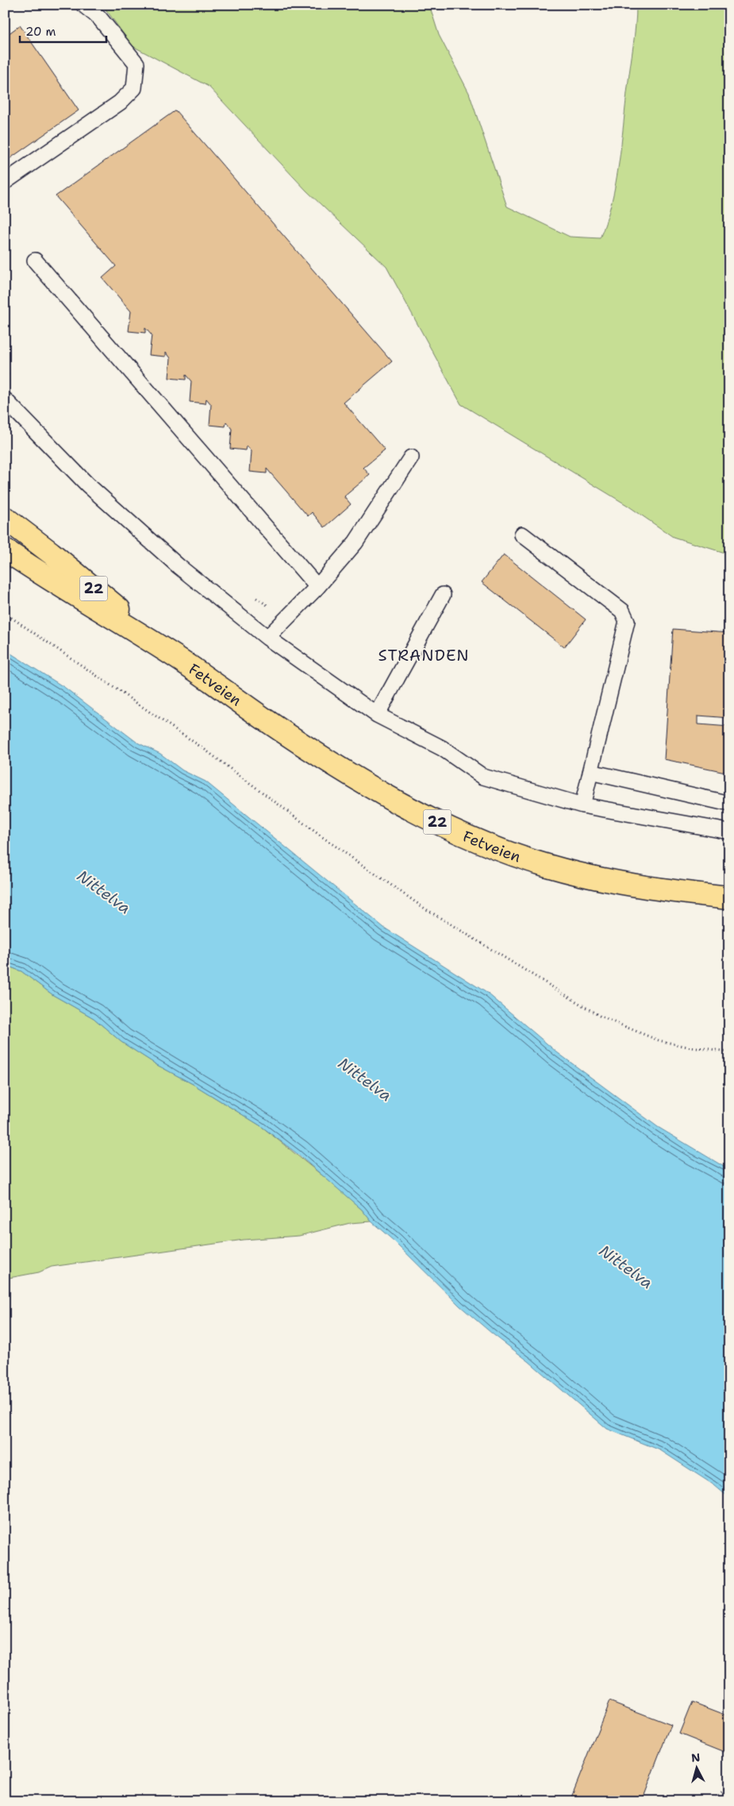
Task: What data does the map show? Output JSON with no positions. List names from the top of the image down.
{
  "streets": {
    "highway": ["22", "Fetveien"]
  },
  "districts": ["STRANDEN"],
  "water": ["Nittelva"],
  "scale_bar": "20 m",
  "north": "top"
}
